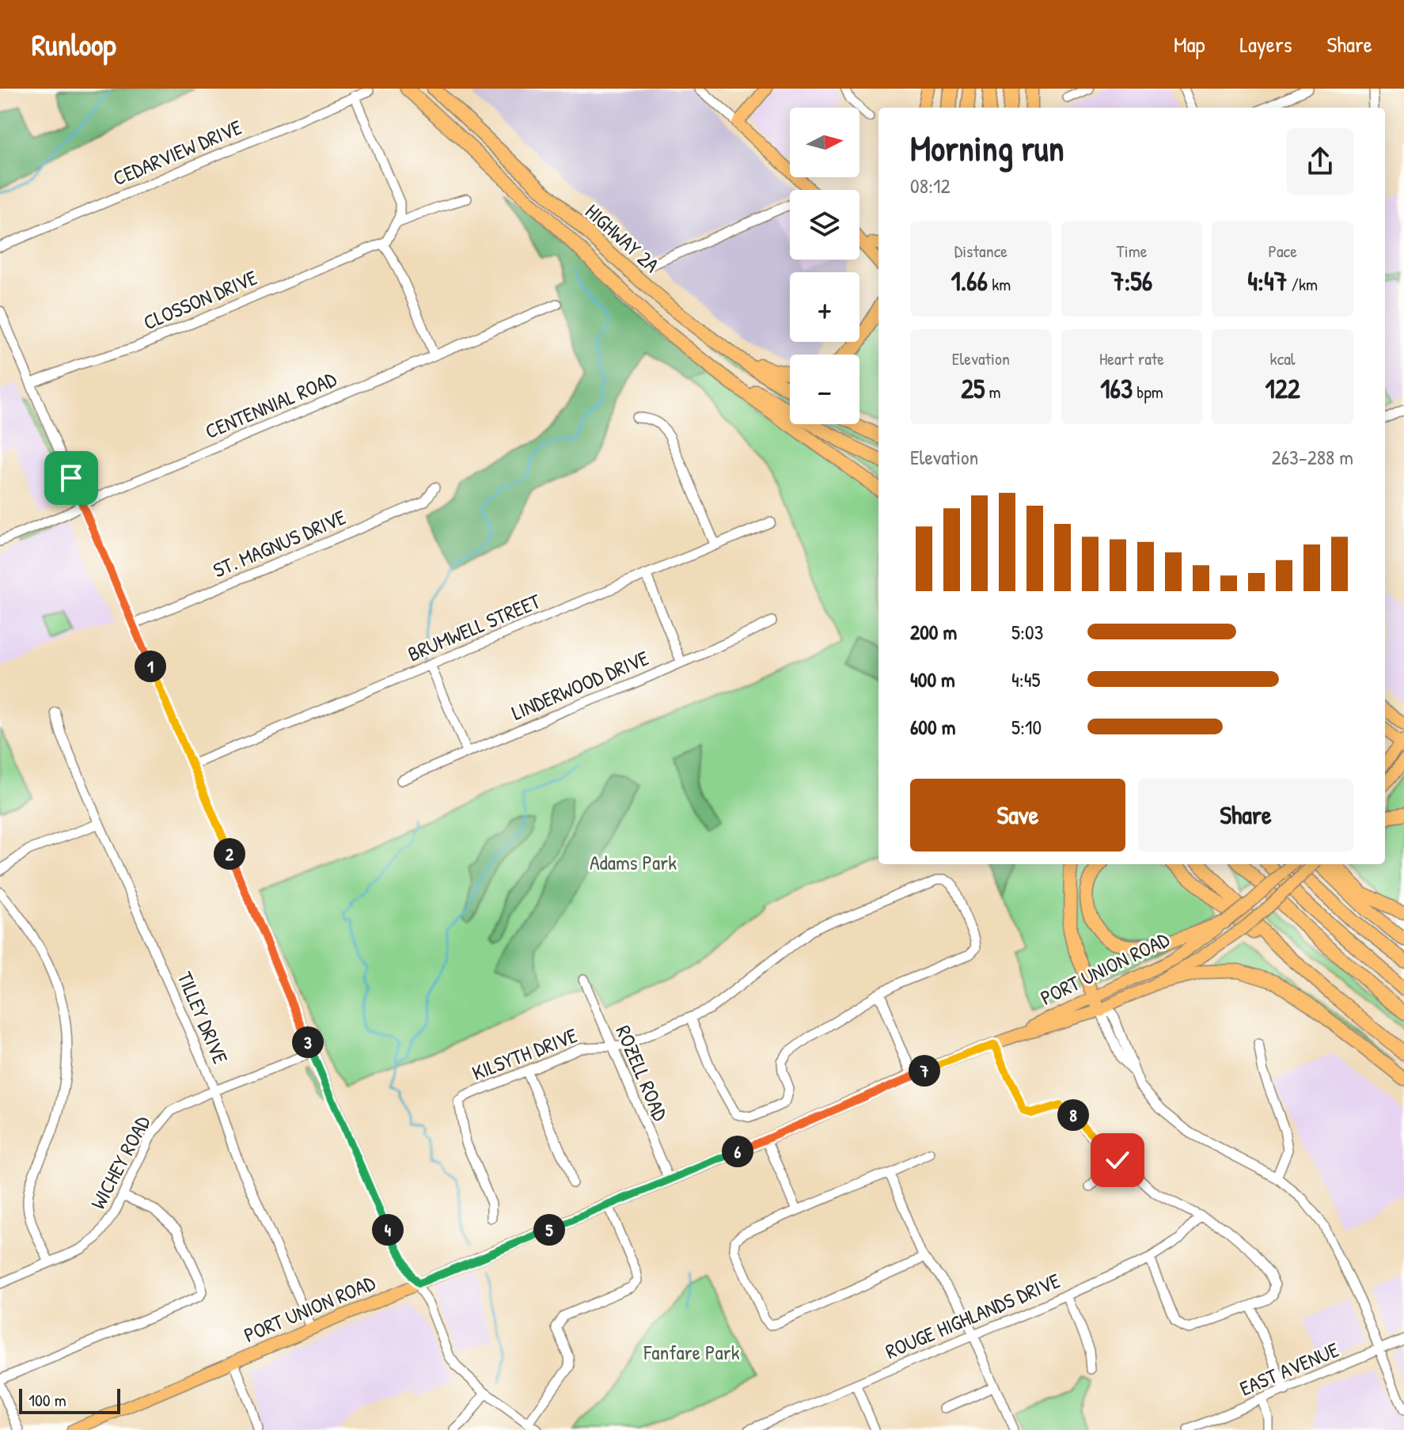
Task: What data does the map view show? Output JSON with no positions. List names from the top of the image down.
{
  "streets": {
    "highway": ["HIGHWAY 2A"],
    "main road": ["PORT UNION ROAD"],
    "street": [
      "CEDARVIEW DRIVE",
      "CLOSSON DRIVE",
      "CENTENNIAL ROAD",
      "ST. MAGNUS DRIVE",
      "BRUMWELL STREET",
      "LINDERWOOD DRIVE",
      "TILLEY DRIVE",
      "KILSYTH DRIVE",
      "ROZELL ROAD",
      "WICHEY ROAD",
      "ROUGE HIGHLANDS DRIVE",
      "EAST AVENUE"
    ]
  },
  "crossings": [
    ["PORT UNION ROAD", "TILLEY DRIVE"],
    ["PORT UNION ROAD", "ROZELL ROAD"],
    ["TILLEY DRIVE", "WICHEY ROAD"],
    ["KILSYTH DRIVE", "ROZELL ROAD"]
  ],
  "parks": ["Adams Park", "Fanfare Park"],
  "scale_bar": "100 m",
  "north": "right",
  "page": {
    "header": "Runloop",
    "nav": ["Map", "Layers", "Share"],
    "map_buttons": ["+", "−"],
    "heading": ["Morning run", "08:12"],
    "stats": [
      ["Distance", "1.66 km"],
      ["Time", "7:56"],
      ["Pace", "4:47 /km"],
      ["Elevation", "25 m"],
      ["Heart rate", "163 bpm"],
      ["kcal", "122"]
    ],
    "chart": ["Elevation", "263–288 m"],
    "list": [
      {
        "name": "200 m",
        "note": "5:03"
      },
      {
        "name": "400 m",
        "note": "4:45"
      },
      {
        "name": "600 m",
        "note": "5:10"
      }
    ],
    "pins": [
      "1",
      "2",
      "3",
      "7",
      "8",
      "6",
      "4",
      "5"
    ],
    "buttons": ["Save", "Share"],
    "scale": "100 m"
  }
}
